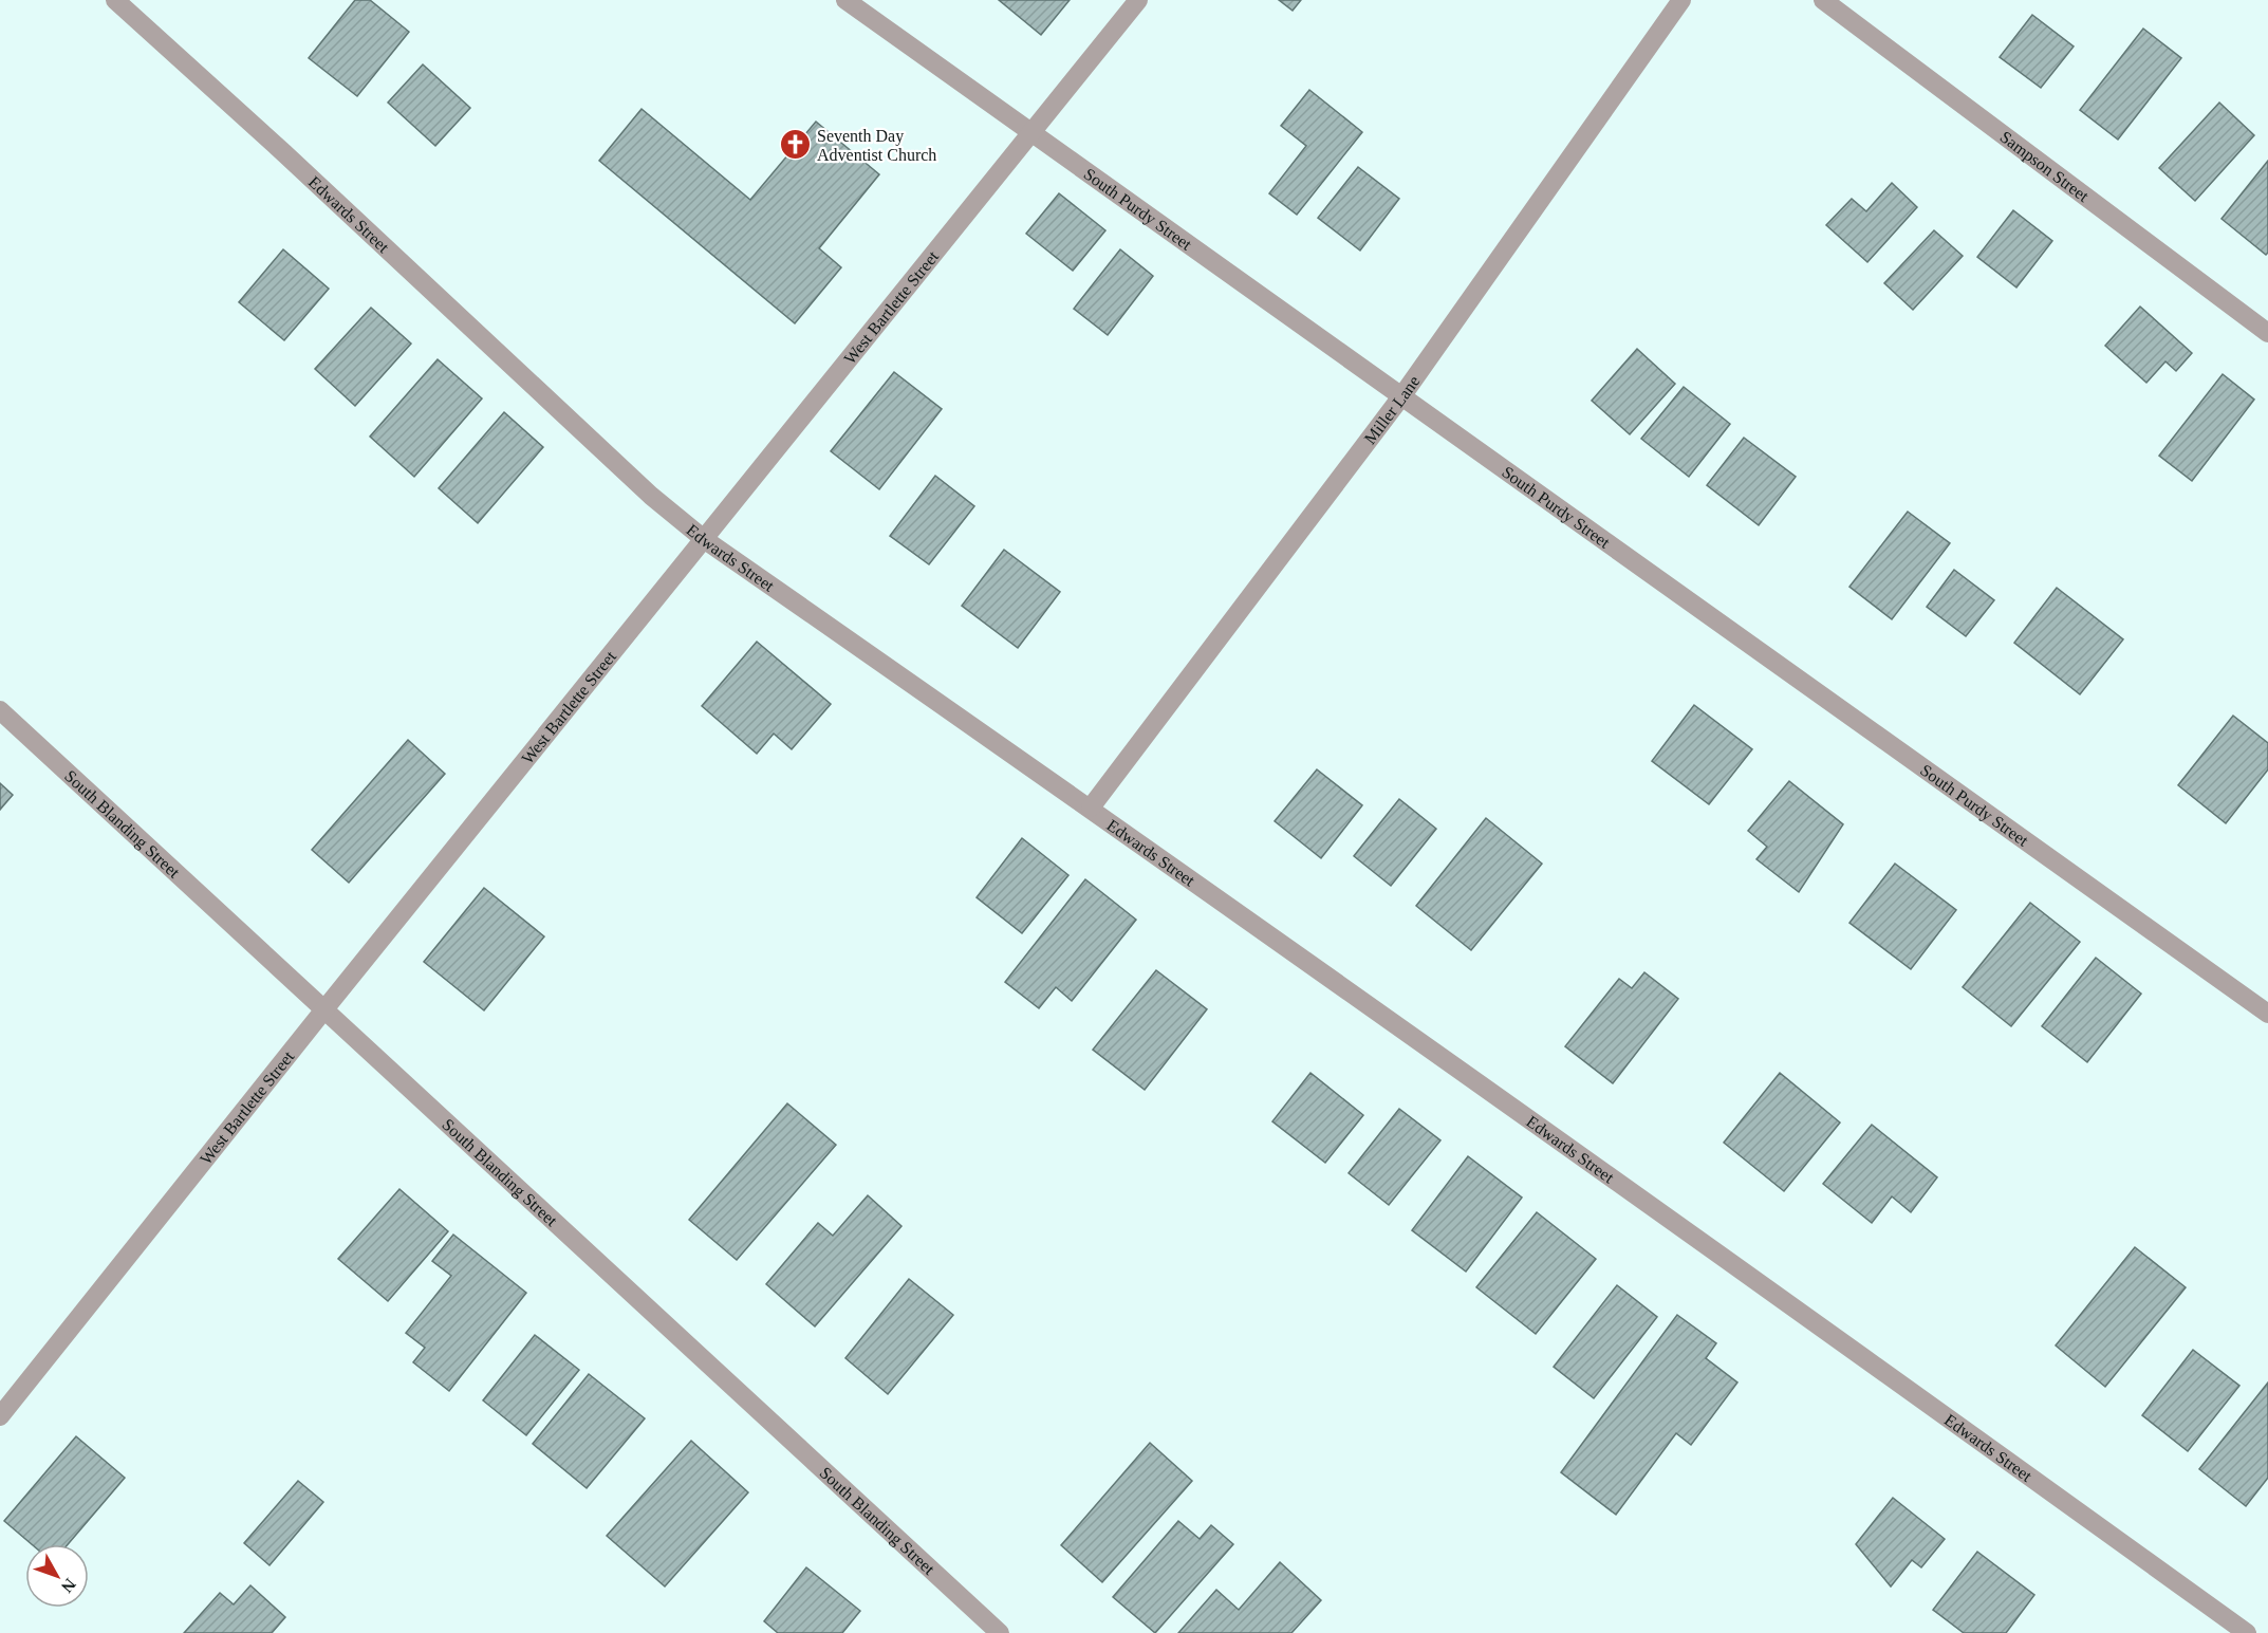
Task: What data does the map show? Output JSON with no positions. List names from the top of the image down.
{
  "streets": {
    "street": [
      "Sampson Street",
      "South Purdy Street",
      "Edwards Street",
      "West Bartlette Street",
      "Miller Lane",
      "South Blanding Street"
    ]
  },
  "crossings": [
    ["South Purdy Street", "West Bartlette Street"],
    ["South Purdy Street", "Miller Lane"],
    ["Edwards Street", "West Bartlette Street"],
    ["Edwards Street", "Miller Lane"],
    ["West Bartlette Street", "South Blanding Street"]
  ],
  "places": {
    "church": ["Seventh Day Adventist Church"]
  },
  "north": "bottom right"
}
